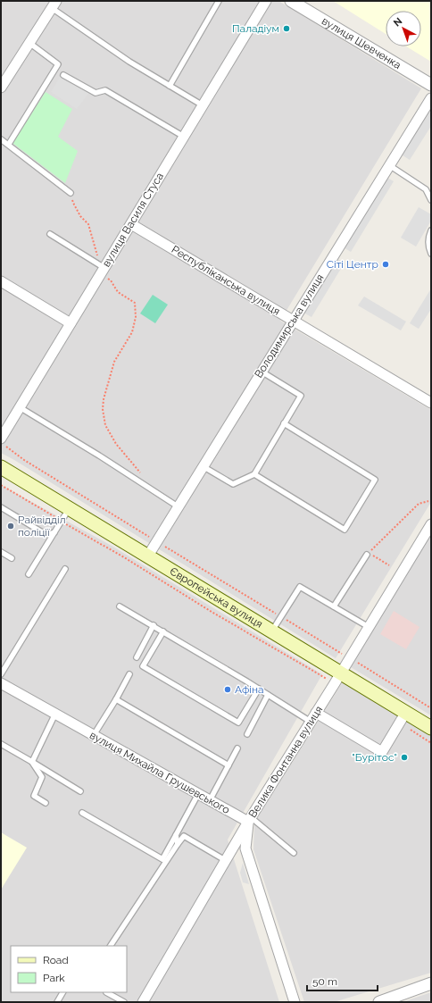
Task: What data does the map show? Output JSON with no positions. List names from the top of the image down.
{
  "streets": {
    "main road": ["Європейська вулиця"],
    "street": [
      "вулиця Шевченка",
      "вулиця Василя Стуса",
      "Республіканська вулиця",
      "Володимирська вулиця",
      "Велика Фонтанна вулиця",
      "вулиця Михайла Грушевського"
    ]
  },
  "crossings": [
    ["вулиця Василя Стуса", "Республіканська вулиця"],
    ["Республіканська вулиця", "Володимирська вулиця"],
    ["Володимирська вулиця", "Європейська вулиця"],
    ["Європейська вулиця", "Велика Фонтанна вулиця"],
    ["Велика Фонтанна вулиця", "вулиця Михайла Грушевського"]
  ],
  "places": [
    "Паладіум",
    "Сіті Центр",
    "Райвідділ поліції",
    "Афіна",
    "\"Бурітос\""
  ],
  "legend": ["Road", "Park"],
  "scale_bar": "50 m",
  "north": "top left"
}
